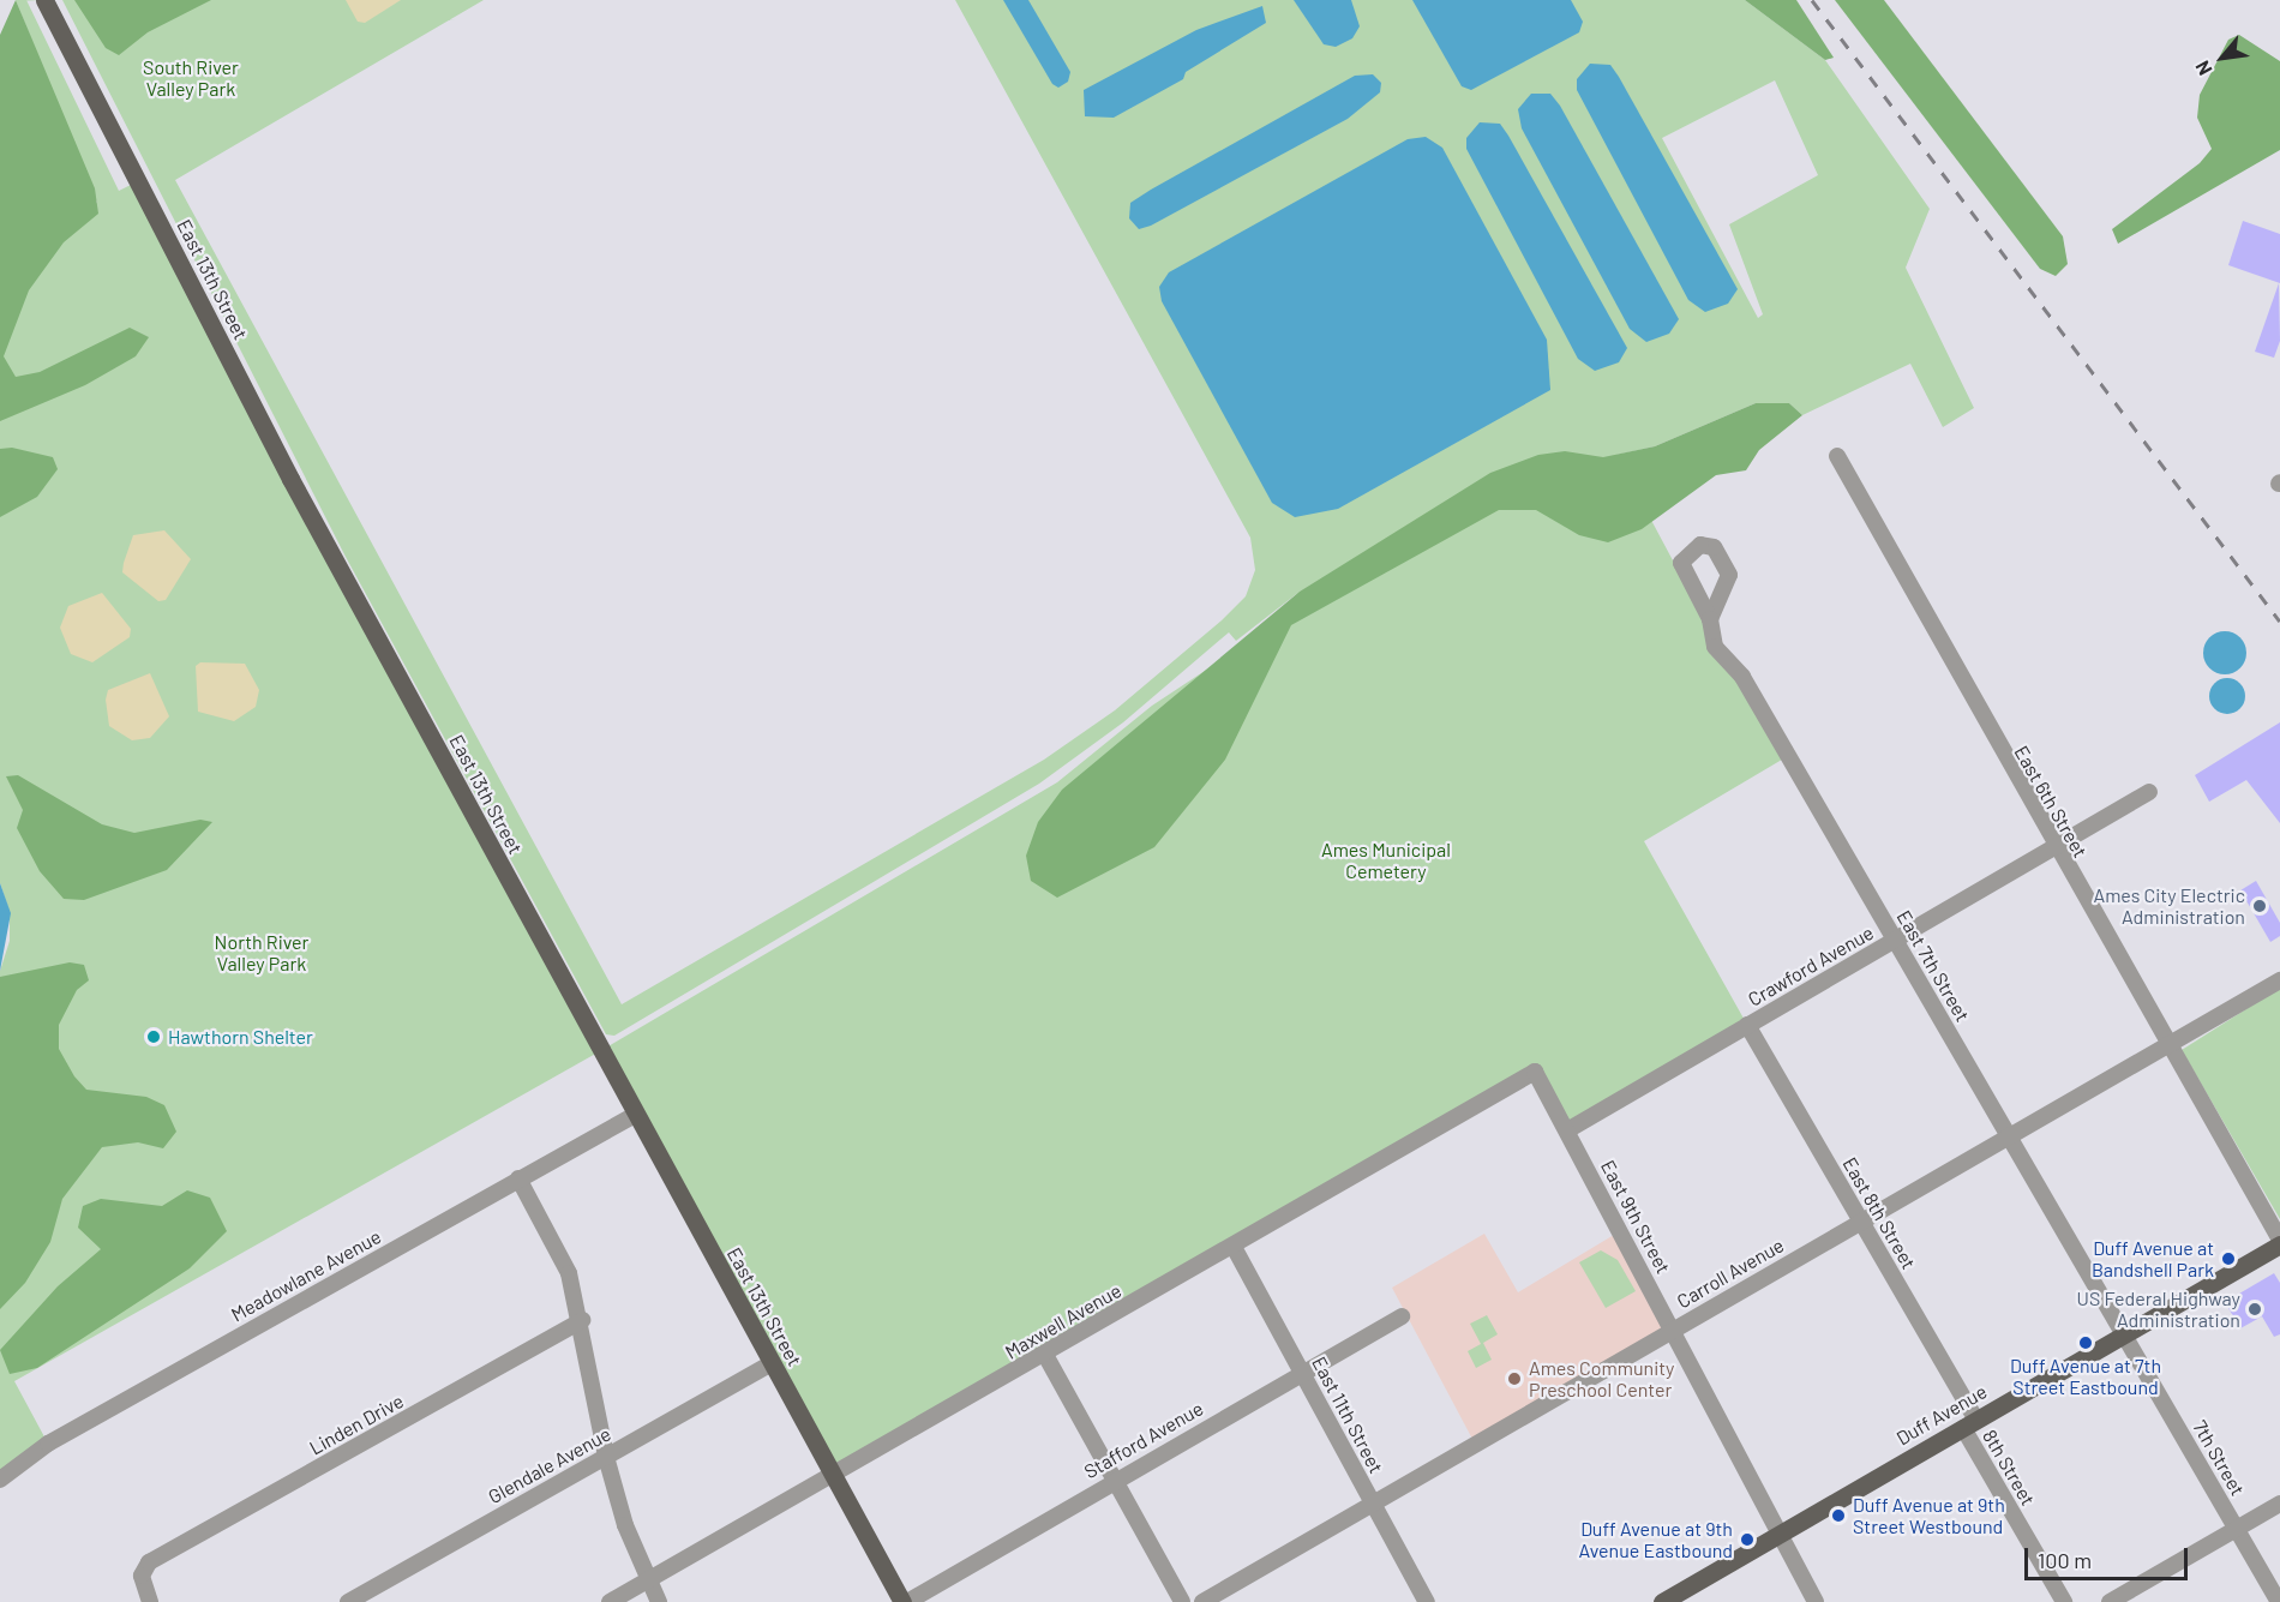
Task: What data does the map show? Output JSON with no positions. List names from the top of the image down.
{
  "streets": {
    "main road": ["East 13th Street", "Duff Avenue"],
    "street": [
      "East 6th Street",
      "Crawford Avenue",
      "East 7th Street",
      "East 8th Street",
      "East 9th Street",
      "Carroll Avenue",
      "Meadowlane Avenue",
      "Maxwell Avenue",
      "East 11th Street",
      "Linden Drive",
      "Stafford Avenue",
      "7th Street",
      "Glendale Avenue",
      "8th Street"
    ]
  },
  "crossings": [
    ["East 13th Street", "Meadowlane Avenue"],
    ["East 13th Street", "Maxwell Avenue"],
    ["East 13th Street", "Stafford Avenue"],
    ["East 13th Street", "Glendale Avenue"],
    ["East 6th Street", "Crawford Avenue"],
    ["East 6th Street", "Carroll Avenue"],
    ["East 6th Street", "Duff Avenue"],
    ["Crawford Avenue", "East 7th Street"],
    ["Crawford Avenue", "East 8th Street"],
    ["Crawford Avenue", "East 9th Street"],
    ["East 7th Street", "Carroll Avenue"],
    ["East 7th Street", "Duff Avenue"],
    ["East 7th Street", "7th Street"],
    ["East 8th Street", "Carroll Avenue"],
    ["East 8th Street", "Duff Avenue"],
    ["East 8th Street", "8th Street"],
    ["East 9th Street", "Carroll Avenue"],
    ["East 9th Street", "Maxwell Avenue"],
    ["East 9th Street", "Duff Avenue"],
    ["Carroll Avenue", "East 11th Street"],
    ["Maxwell Avenue", "East 11th Street"],
    ["East 11th Street", "Stafford Avenue"],
    ["Duff Avenue", "7th Street"],
    ["Duff Avenue", "8th Street"]
  ],
  "parks": ["South River Valley Park", "Ames Municipal Cemetery", "North River Valley Park"],
  "places": [
    "Ames City Electric Administration",
    "Hawthorn Shelter",
    "Duff Avenue at Bandshell Park",
    "US Federal Highway Administration",
    "Duff Avenue at 7th Street Eastbound",
    "Ames Community Preschool Center",
    "Duff Avenue at 9th Street Westbound",
    "Duff Avenue at 9th Avenue Eastbound"
  ],
  "scale_bar": "100 m",
  "north": "bottom left"
}
